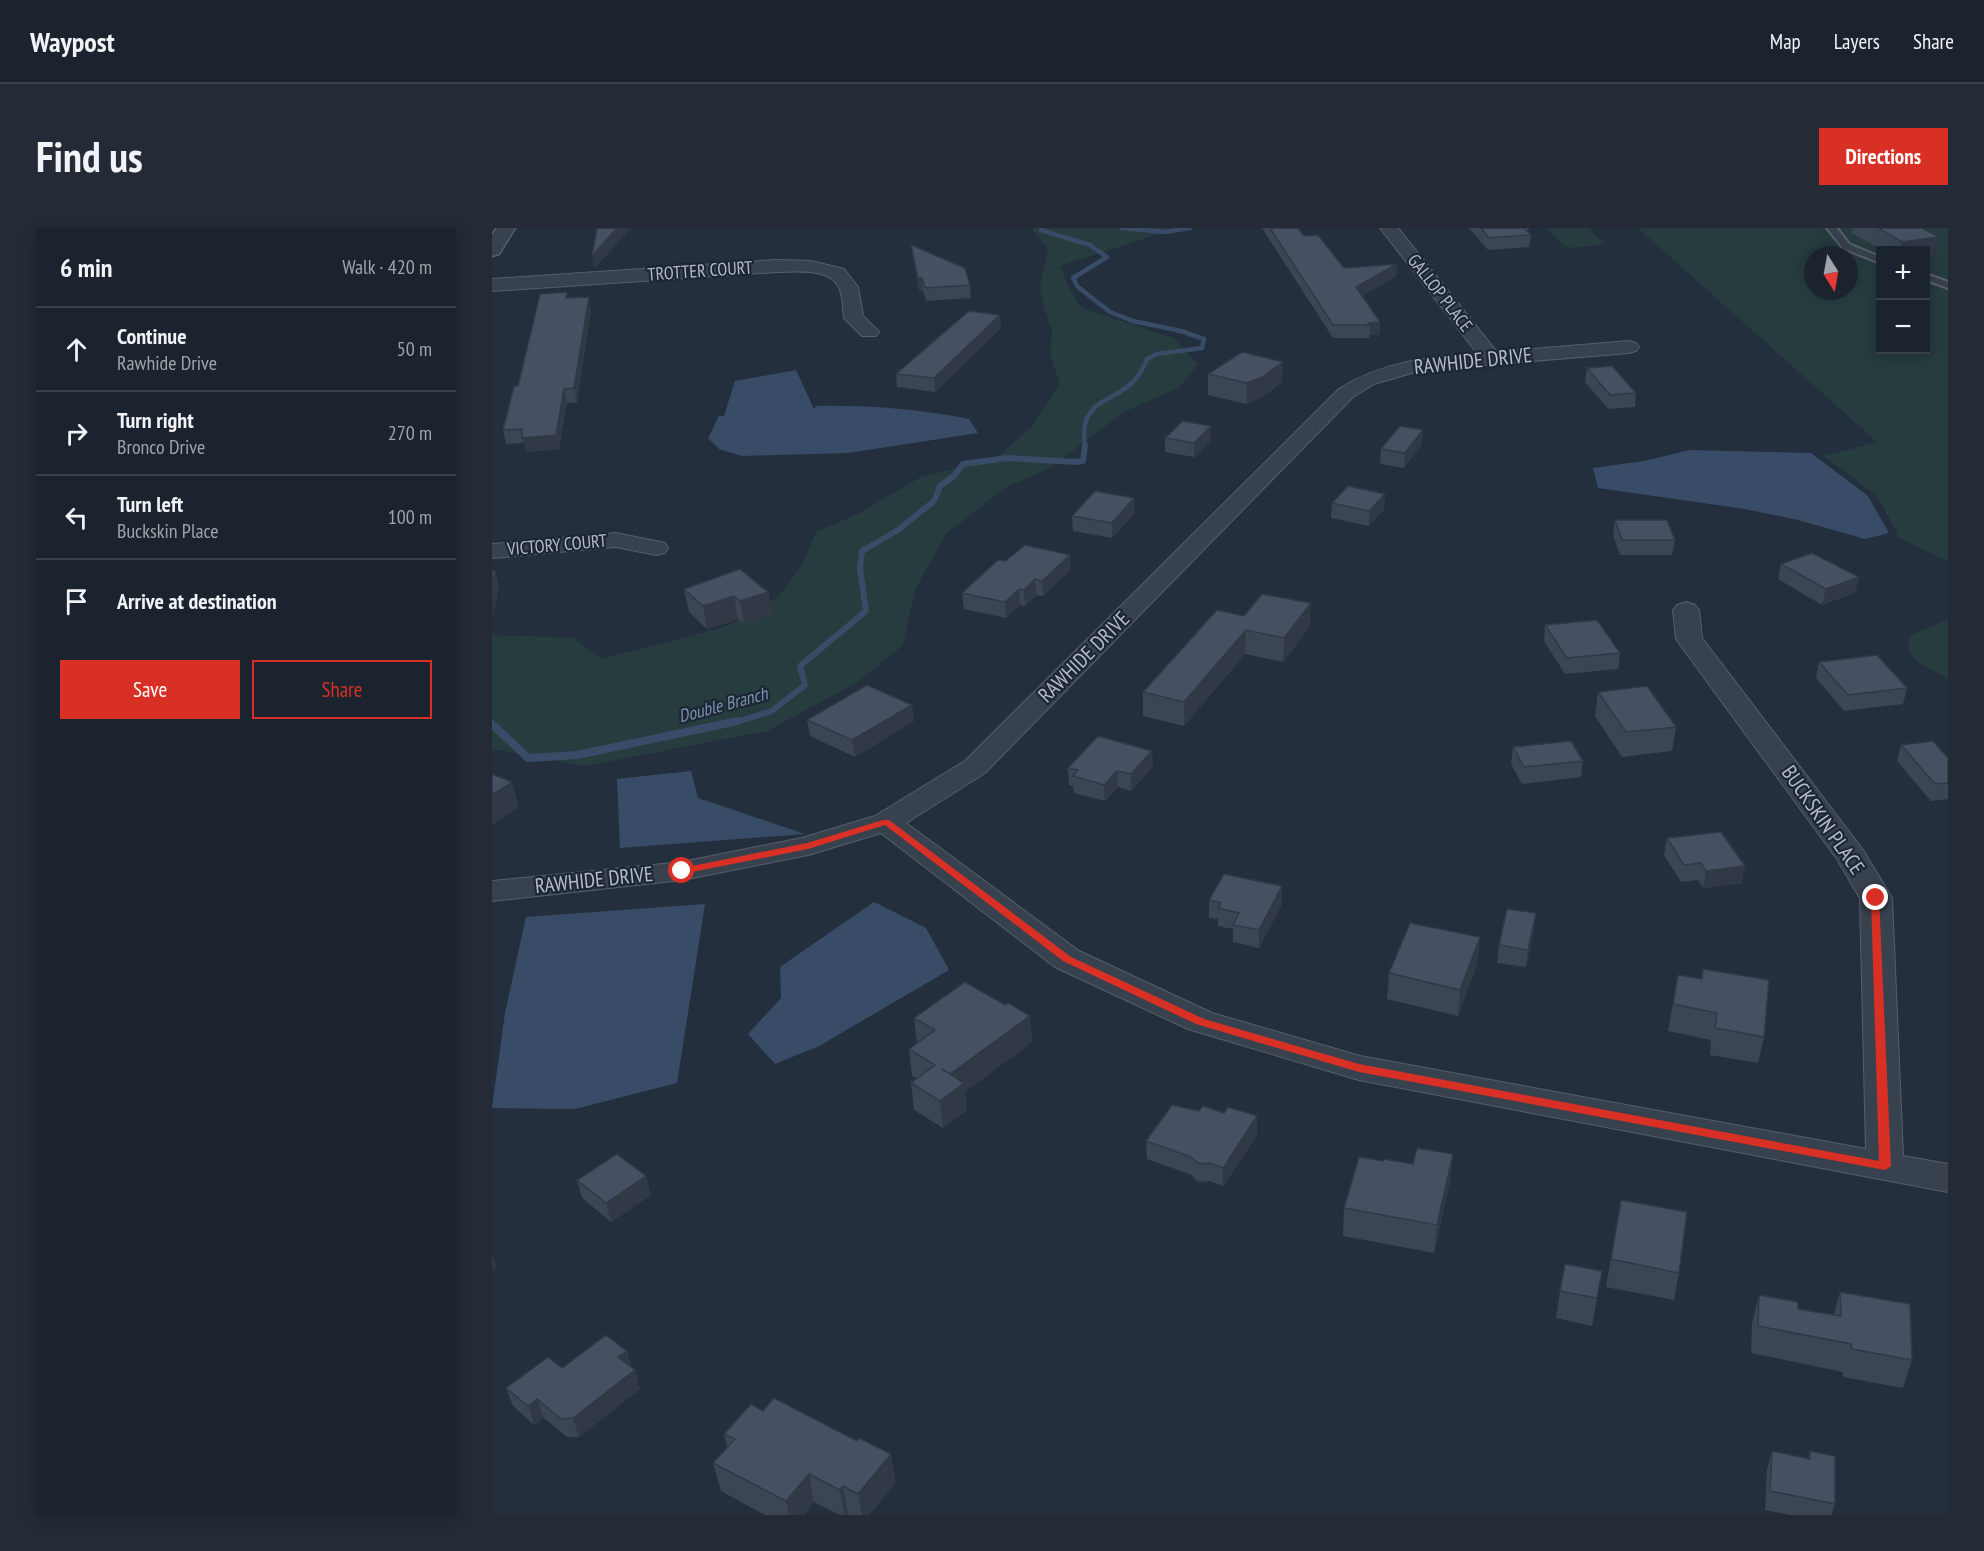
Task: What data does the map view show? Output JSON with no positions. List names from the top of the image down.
{
  "streets": {
    "street": [
      "TROTTER COURT",
      "GALLOP PLACE",
      "RAWHIDE DRIVE",
      "VICTORY COURT",
      "BUCKSKIN PLACE"
    ]
  },
  "crossings": [
    ["GALLOP PLACE", "RAWHIDE DRIVE"]
  ],
  "water": ["Double Branch"],
  "north": "bottom",
  "page": {
    "header": "Waypost",
    "nav": ["Map", "Layers", "Share"],
    "buttons": [
      "Directions",
      ["Save", "Share"]
    ],
    "title": "Find us",
    "heading": ["6 min", "Walk · 420 m"],
    "map_buttons": ["+", "−"],
    "list": [
      ["Continue", "Rawhide Drive", "50 m"],
      ["Turn right", "Bronco Drive", "270 m"],
      ["Turn left", "Buckskin Place", "100 m"],
      "Arrive at destination"
    ]
  }
}
